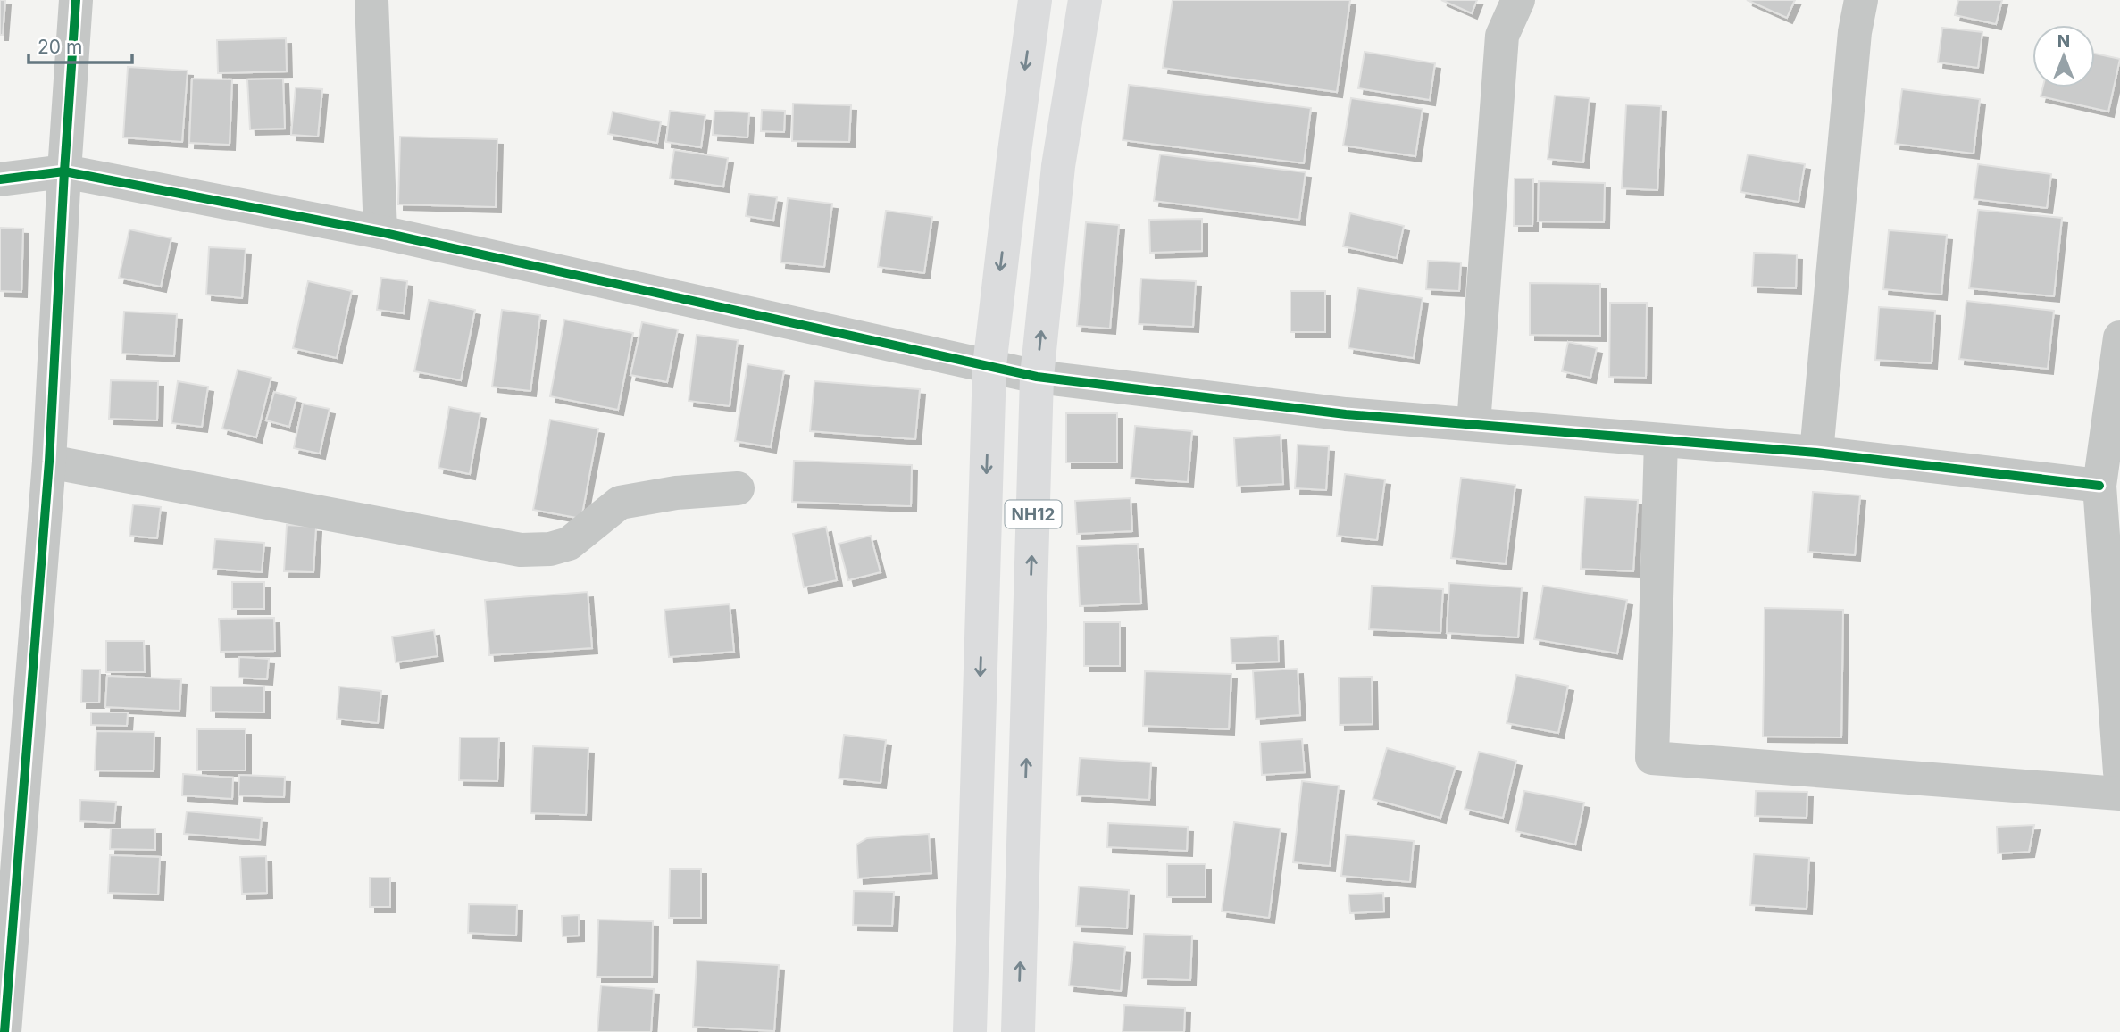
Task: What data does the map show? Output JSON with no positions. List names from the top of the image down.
{
  "streets": {
    "highway": ["NH12"]
  },
  "scale_bar": "20 m",
  "north": "top"
}
